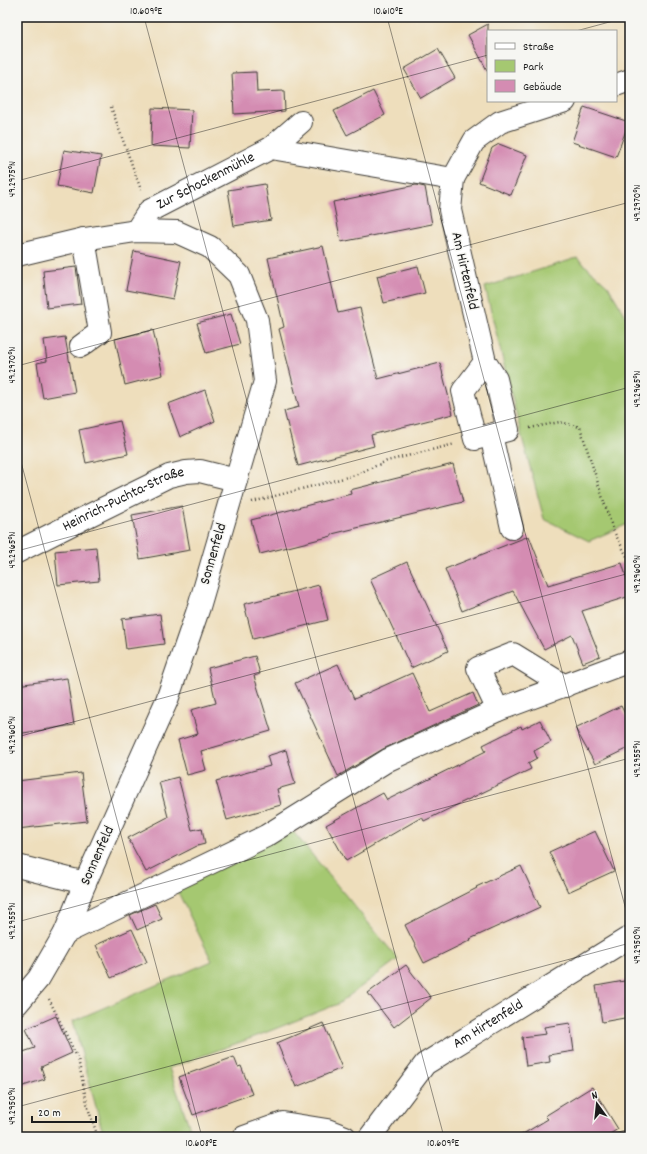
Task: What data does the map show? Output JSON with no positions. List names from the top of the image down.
{
  "streets": {
    "street": [
      "Zur Schockenmühle",
      "Am Hirtenfeld",
      "Heinrich-Puchta-Straße",
      "Sonnenfeld"
    ]
  },
  "crossings": [
    ["Zur Schockenmühle", "Sonnenfeld"],
    ["Heinrich-Puchta-Straße", "Sonnenfeld"]
  ],
  "legend": ["Straße", "Park", "Gebäude"],
  "scale_bar": "20 m",
  "north": "top",
  "coordinates": [
    "10.609°E",
    "10.610°E",
    "49.2975°N",
    "49.2970°N",
    "49.2965°N",
    "49.2960°N",
    "49.2955°N",
    "49.2950°N",
    "10.608°E"
  ]
}
